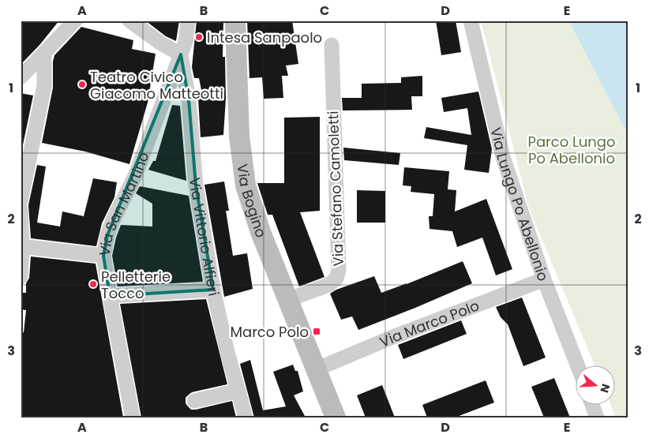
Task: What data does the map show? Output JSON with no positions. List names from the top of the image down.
{
  "streets": {
    "main road": ["Via Bogino"],
    "street": [
      "Via Stefano Camoletti",
      "Via Lungo Po Abellonio",
      "Via San Martino",
      "Via Vittorio Alfieri",
      "Via Marco Polo"
    ]
  },
  "crossings": [
    ["Via Stefano Camoletti", "Via Bogino"],
    ["Via Bogino", "Via Marco Polo"],
    ["Via Lungo Po Abellonio", "Via Marco Polo"],
    ["Via San Martino", "Via Vittorio Alfieri"]
  ],
  "parks": ["Parco Lungo Po Abellonio"],
  "places": {
    "other": ["Intesa Sanpaolo", "Teatro Civico Giacomo Matteotti", "Pelletterie Tocco"],
    "transit": ["Marco Polo"]
  },
  "north": "right",
  "grid": {
    "columns": [
      "A",
      "B",
      "C",
      "D",
      "E"
    ],
    "rows": ["1", "2", "3"]
  }
}
